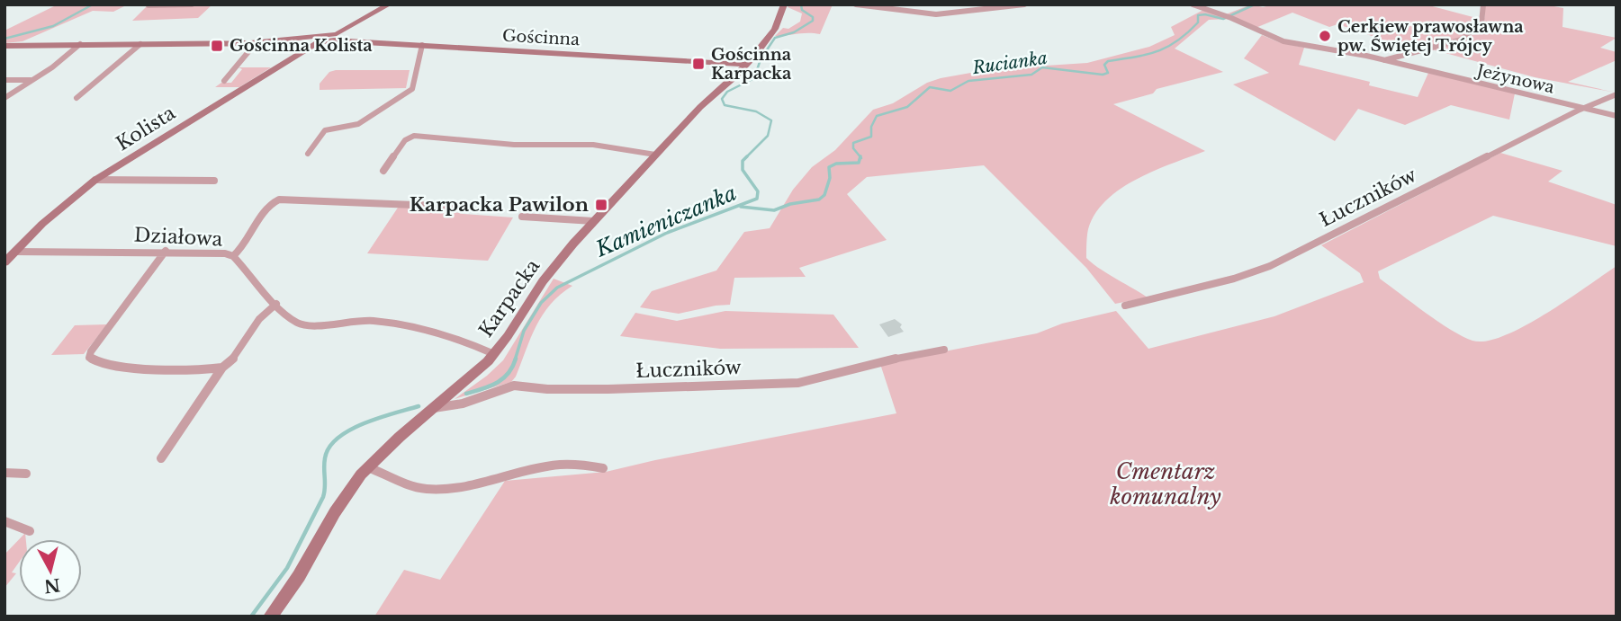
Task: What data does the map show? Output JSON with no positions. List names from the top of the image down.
{
  "streets": {
    "street": [
      "Gościnna",
      "Jeżynowa",
      "Kolista",
      "Łuczników",
      "Działowa",
      "Karpacka"
    ]
  },
  "crossings": [
    ["Gościnna", "Karpacka"],
    ["Jeżynowa", "Łuczników"],
    ["Kolista", "Działowa"],
    ["Łuczników", "Karpacka"],
    ["Działowa", "Karpacka"]
  ],
  "water": ["Rucianka", "Kamieniczanka"],
  "parks": ["Cmentarz komunalny"],
  "places": {
    "other": ["Cerkiew prawosławna pw. Świętej Trójcy"],
    "transit": ["Gościnna Kolista", "Gościnna Karpacka", "Karpacka Pawilon"]
  },
  "north": "bottom"
}
